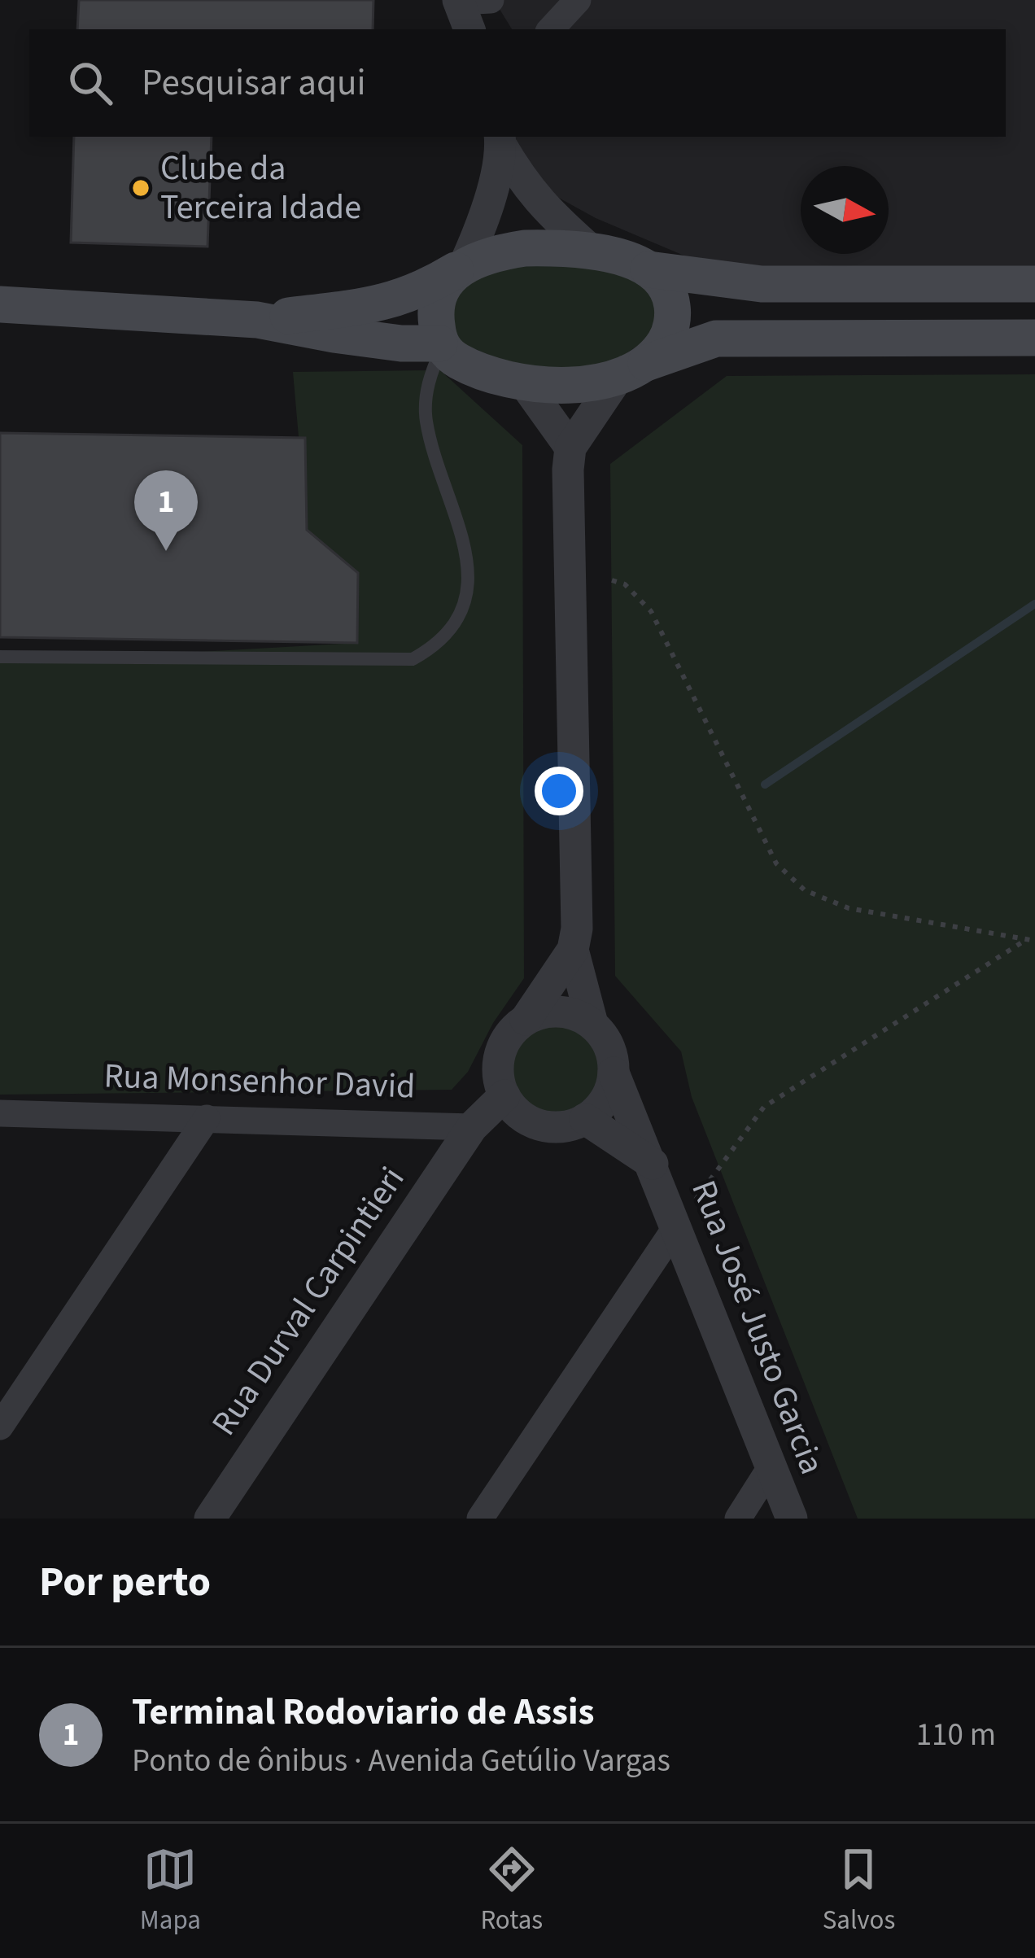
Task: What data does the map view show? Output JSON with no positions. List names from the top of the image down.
{
  "streets": {
    "street": ["Rua Monsenhor David", "Rua Durval Carpintieri", "Rua José Justo Garcia"]
  },
  "crossings": [
    ["Rua Monsenhor David", "Rua Durval Carpintieri"]
  ],
  "places": ["Clube da Terceira Idade"],
  "north": "right",
  "page": {
    "search": "Pesquisar aqui",
    "pins": "1",
    "heading": "Por perto",
    "list": [
      {
        "mark": "1",
        "name": "Terminal Rodoviario de Assis",
        "note": "Ponto de ônibus · Avenida Getúlio Vargas",
        "value": "110 m"
      }
    ],
    "nav": ["Mapa", "Rotas", "Salvos"]
  }
}
